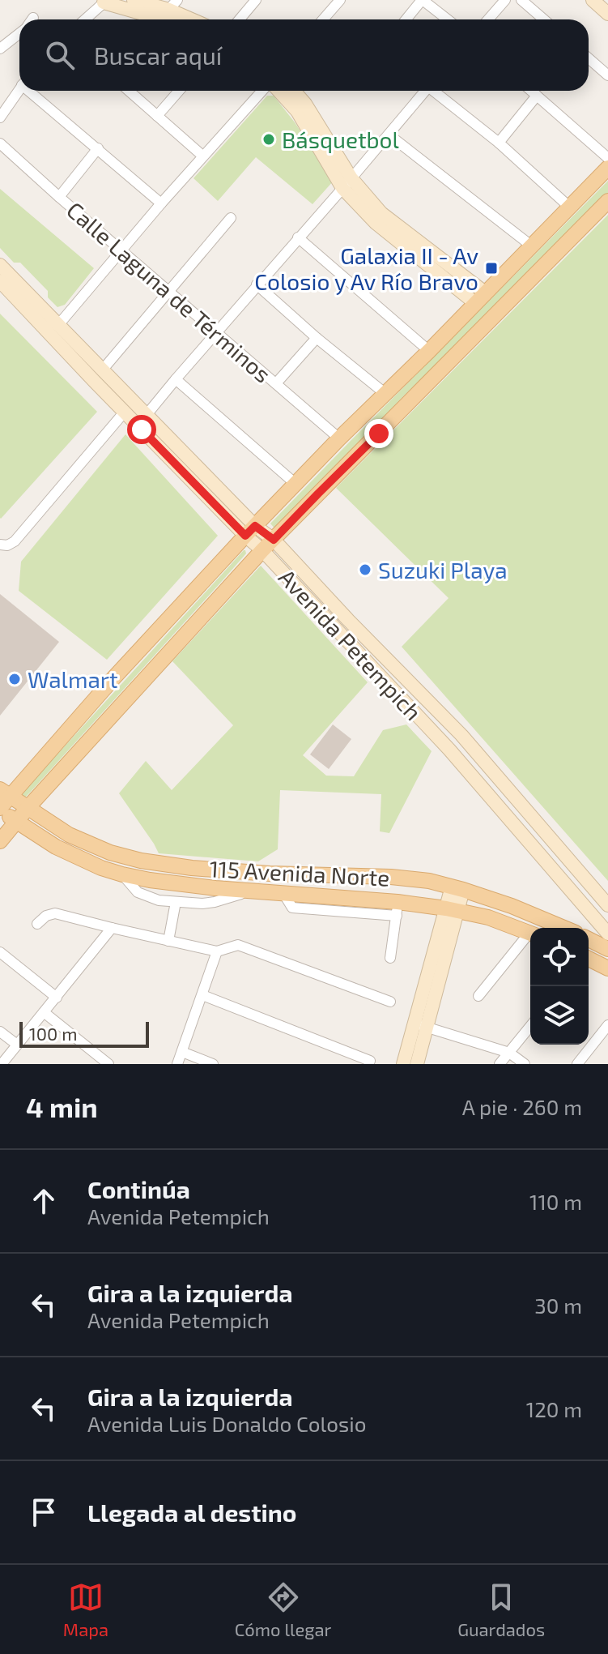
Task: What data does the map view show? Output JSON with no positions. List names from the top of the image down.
{
  "streets": {
    "main road": ["Avenida Petempich", "115 Avenida Norte"],
    "street": ["Calle Laguna de Términos"]
  },
  "places": {
    "other": ["Básquetbol", "Suzuki Playa", "Walmart"],
    "transit": ["Galaxia II - Av Colosio y Av Río Bravo"]
  },
  "scale_bar": "100 m",
  "page": {
    "search": "Buscar aquí",
    "scale": "100 m",
    "heading": ["4 min", "A pie · 260 m"],
    "list": [
      ["Continúa", "Avenida Petempich", "110 m"],
      ["Gira a la izquierda", "Avenida Petempich", "30 m"],
      ["Gira a la izquierda", "Avenida Luis Donaldo Colosio", "120 m"],
      "Llegada al destino"
    ],
    "nav": ["Mapa", "Cómo llegar", "Guardados"]
  }
}
